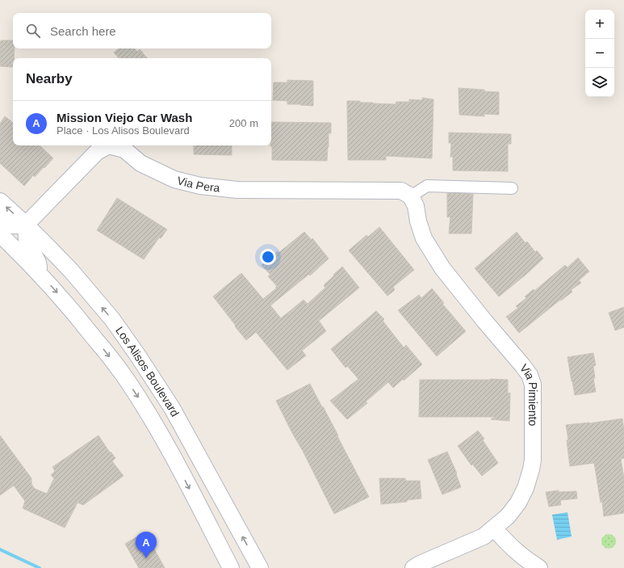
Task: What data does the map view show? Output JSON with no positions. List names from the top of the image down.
{
  "streets": {
    "street": ["Via Pera", "Los Alisos Boulevard", "Via Pimiento"]
  },
  "crossings": [
    ["Via Pera", "Los Alisos Boulevard"],
    ["Via Pera", "Via Pimiento"]
  ],
  "page": {
    "map_buttons": ["+", "−"],
    "search": "Search here",
    "heading": "Nearby",
    "list": [
      {
        "mark": "A",
        "name": "Mission Viejo Car Wash",
        "note": "Place · Los Alisos Boulevard",
        "value": "200 m"
      }
    ],
    "pins": "A"
  }
}
